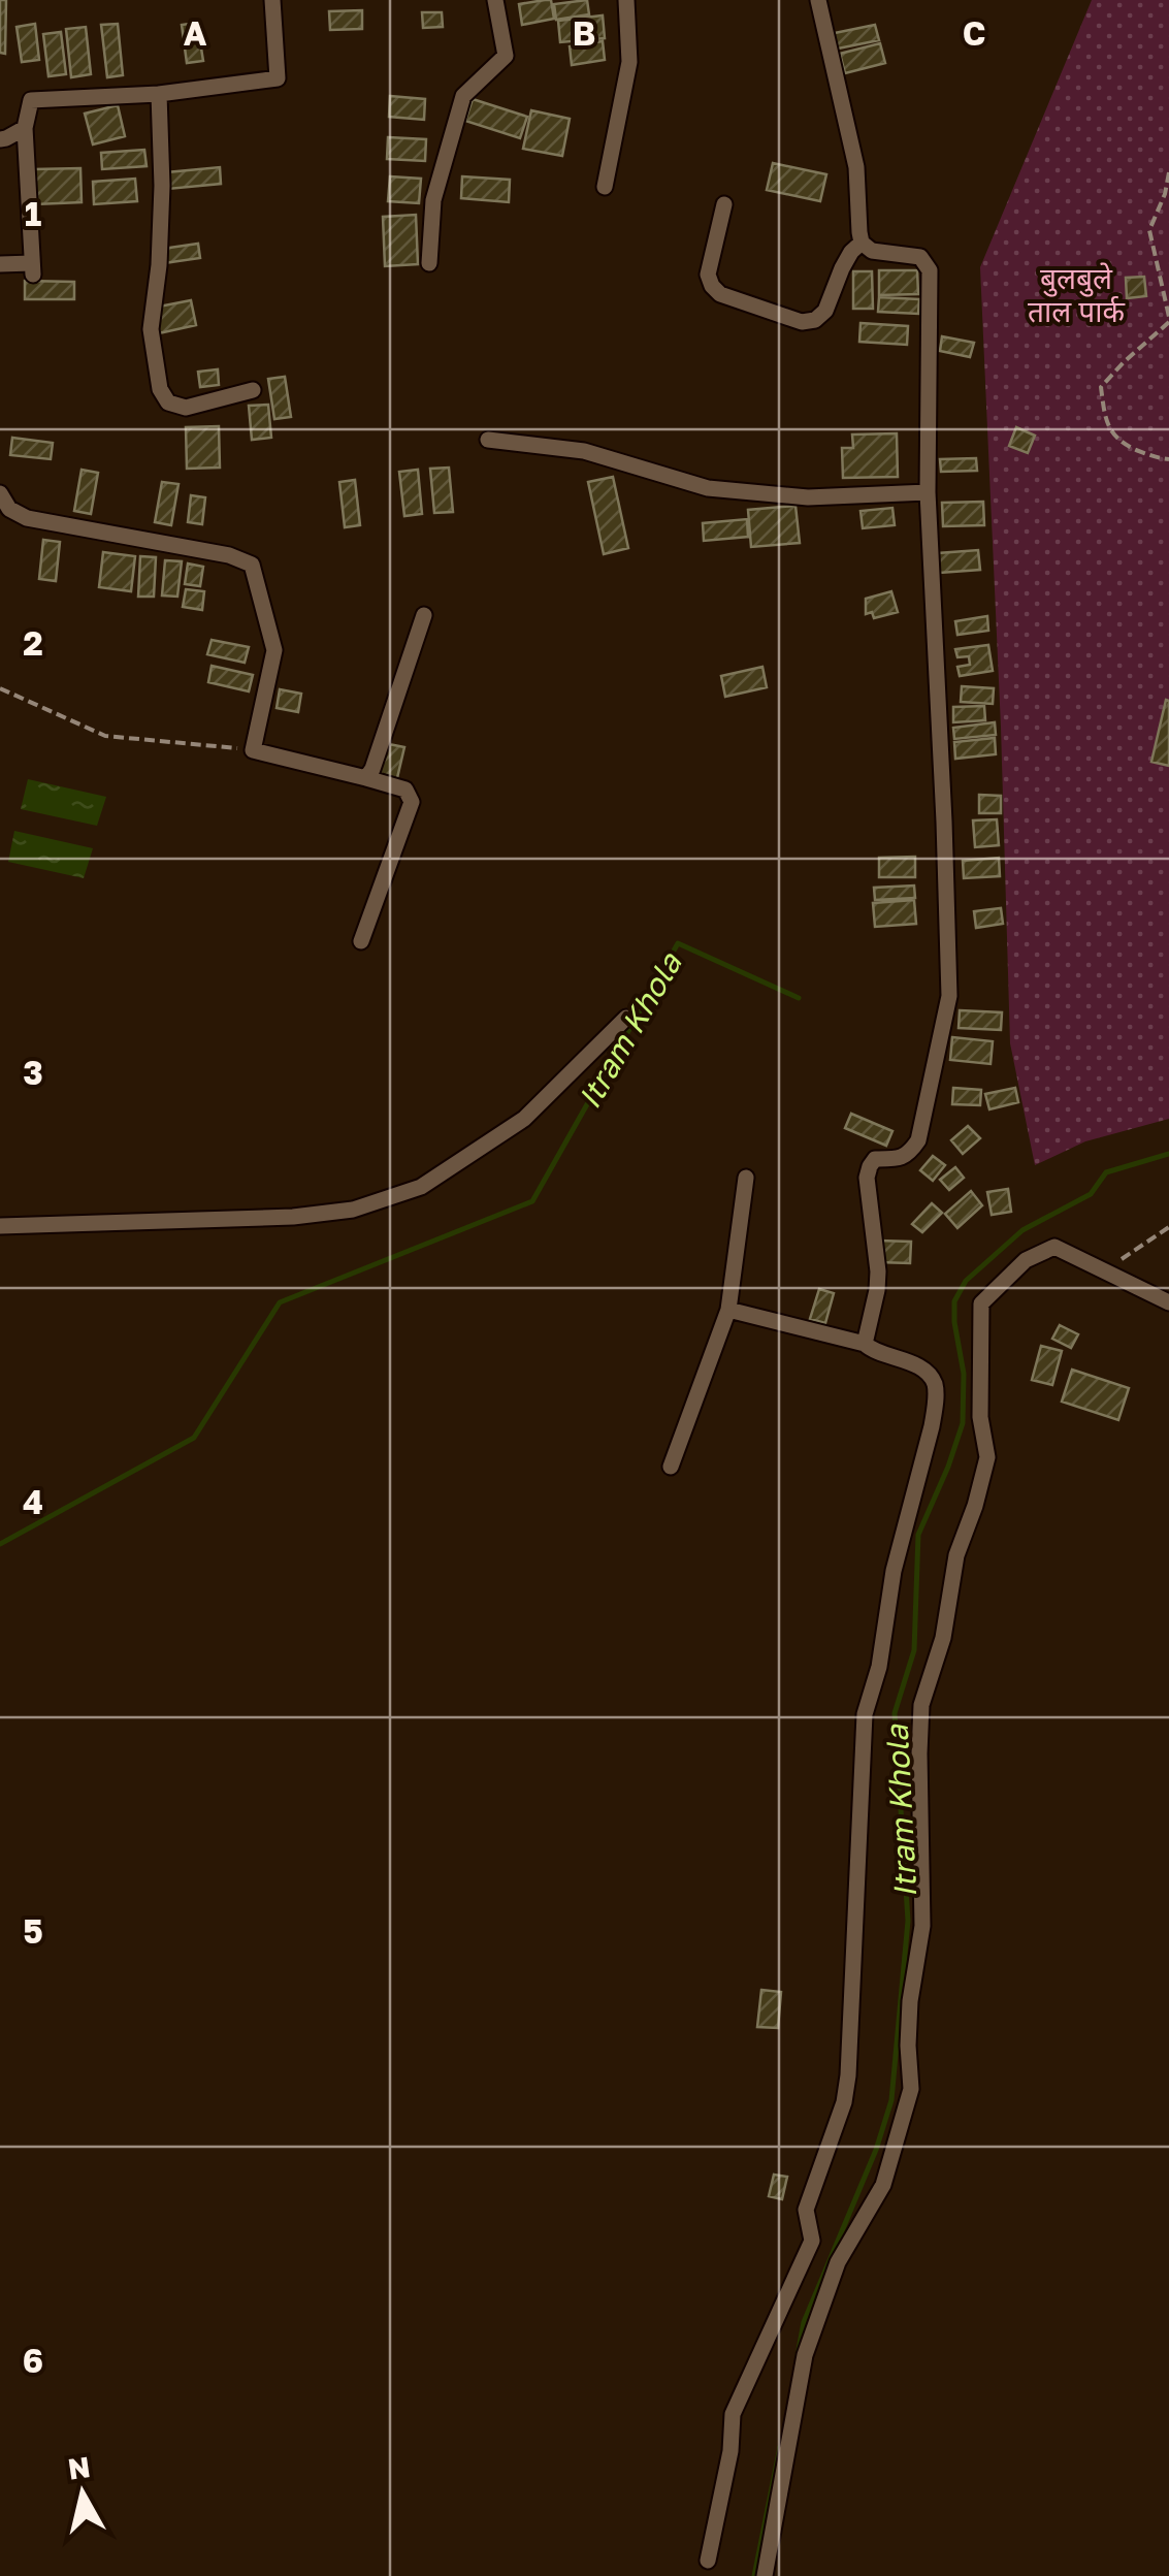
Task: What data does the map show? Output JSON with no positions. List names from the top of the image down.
{
  "water": ["Itram Khola"],
  "parks": ["बुलबुले ताल पार्क"],
  "north": "top",
  "grid": {
    "columns": ["A", "B", "C"],
    "rows": [
      "1",
      "2",
      "3",
      "4",
      "5",
      "6"
    ]
  }
}
